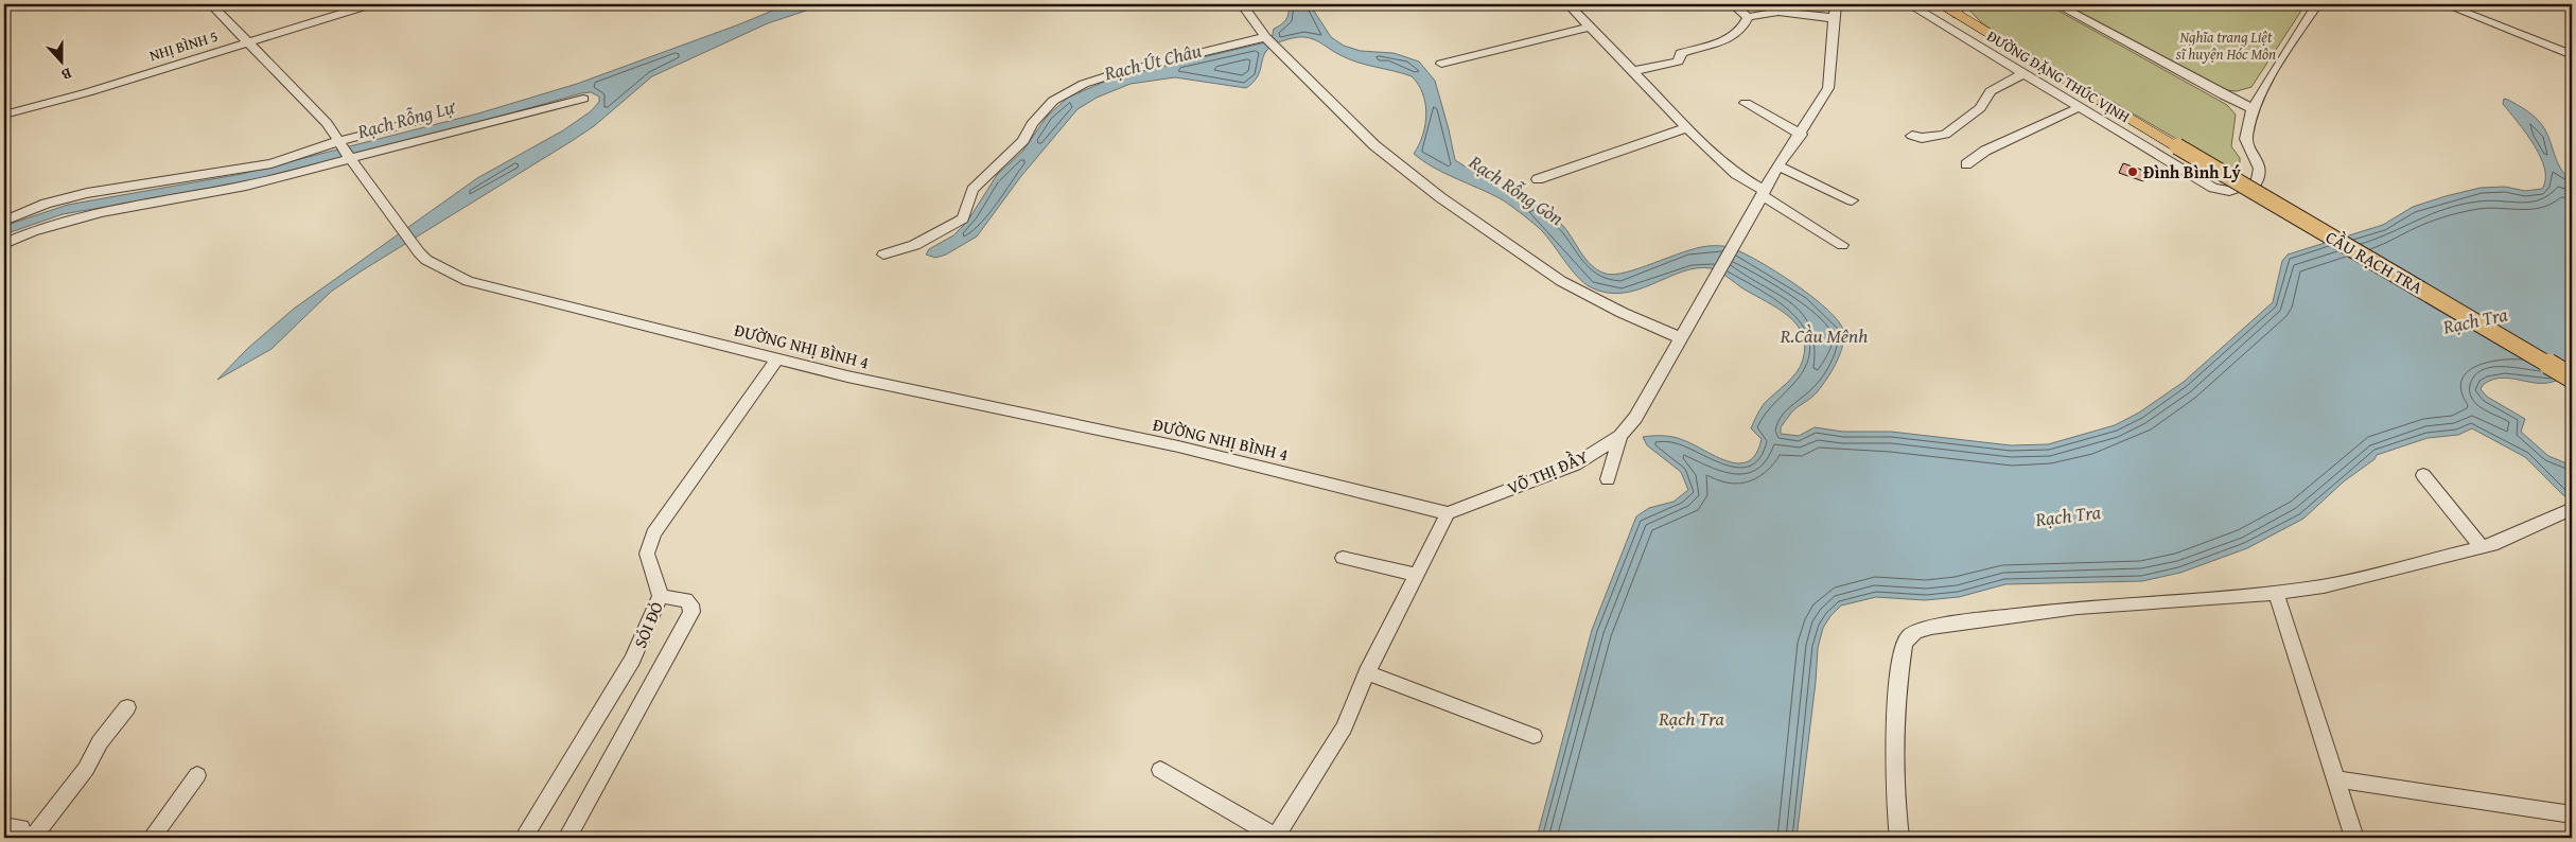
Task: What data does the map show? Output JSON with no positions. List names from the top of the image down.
{
  "streets": {
    "main road": ["ĐƯỜNG ĐẶNG THÚC VỊNH", "CẦU RẠCH TRA"],
    "street": [
      "NHỊ BÌNH 5",
      "ĐƯỜNG NHỊ BÌNH 4",
      "VÕ THỊ ĐẦY",
      "SỎI ĐỎ"
    ]
  },
  "crossings": [
    ["NHỊ BÌNH 5", "ĐƯỜNG NHỊ BÌNH 4"],
    ["ĐƯỜNG ĐẶNG THÚC VỊNH", "CẦU RẠCH TRA"],
    ["ĐƯỜNG NHỊ BÌNH 4", "VÕ THỊ ĐẦY"],
    ["ĐƯỜNG NHỊ BÌNH 4", "SỎI ĐỎ"]
  ],
  "water": [
    "Rạch Út Châu",
    "Rạch Rỗng Lự",
    "Rạch Rỗng Gòn",
    "Rạch Tra",
    "R.Cầu Mênh"
  ],
  "parks": ["Nghĩa trang Liệt sĩ huyện Hóc Môn"],
  "places": ["Đình Bình Lý"],
  "north": "bottom"
}
